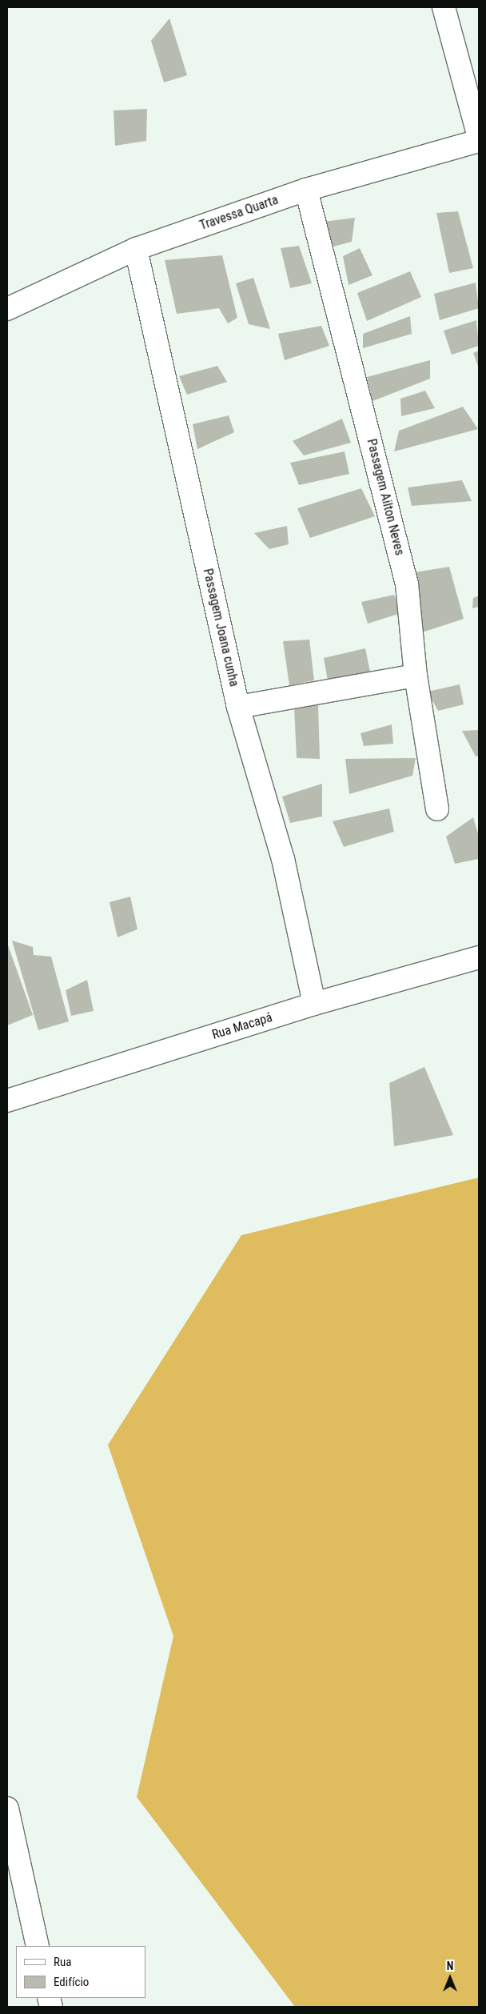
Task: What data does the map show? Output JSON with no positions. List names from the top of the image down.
{
  "streets": {
    "street": [
      "Travessa Quarta",
      "Passagem Ailton Neves",
      "Passagem Joana cunha",
      "Rua Macapá"
    ]
  },
  "crossings": [
    ["Travessa Quarta", "Passagem Ailton Neves"],
    ["Travessa Quarta", "Passagem Joana cunha"],
    ["Passagem Joana cunha", "Rua Macapá"]
  ],
  "legend": ["Rua", "Edifício"],
  "north": "top"
}
